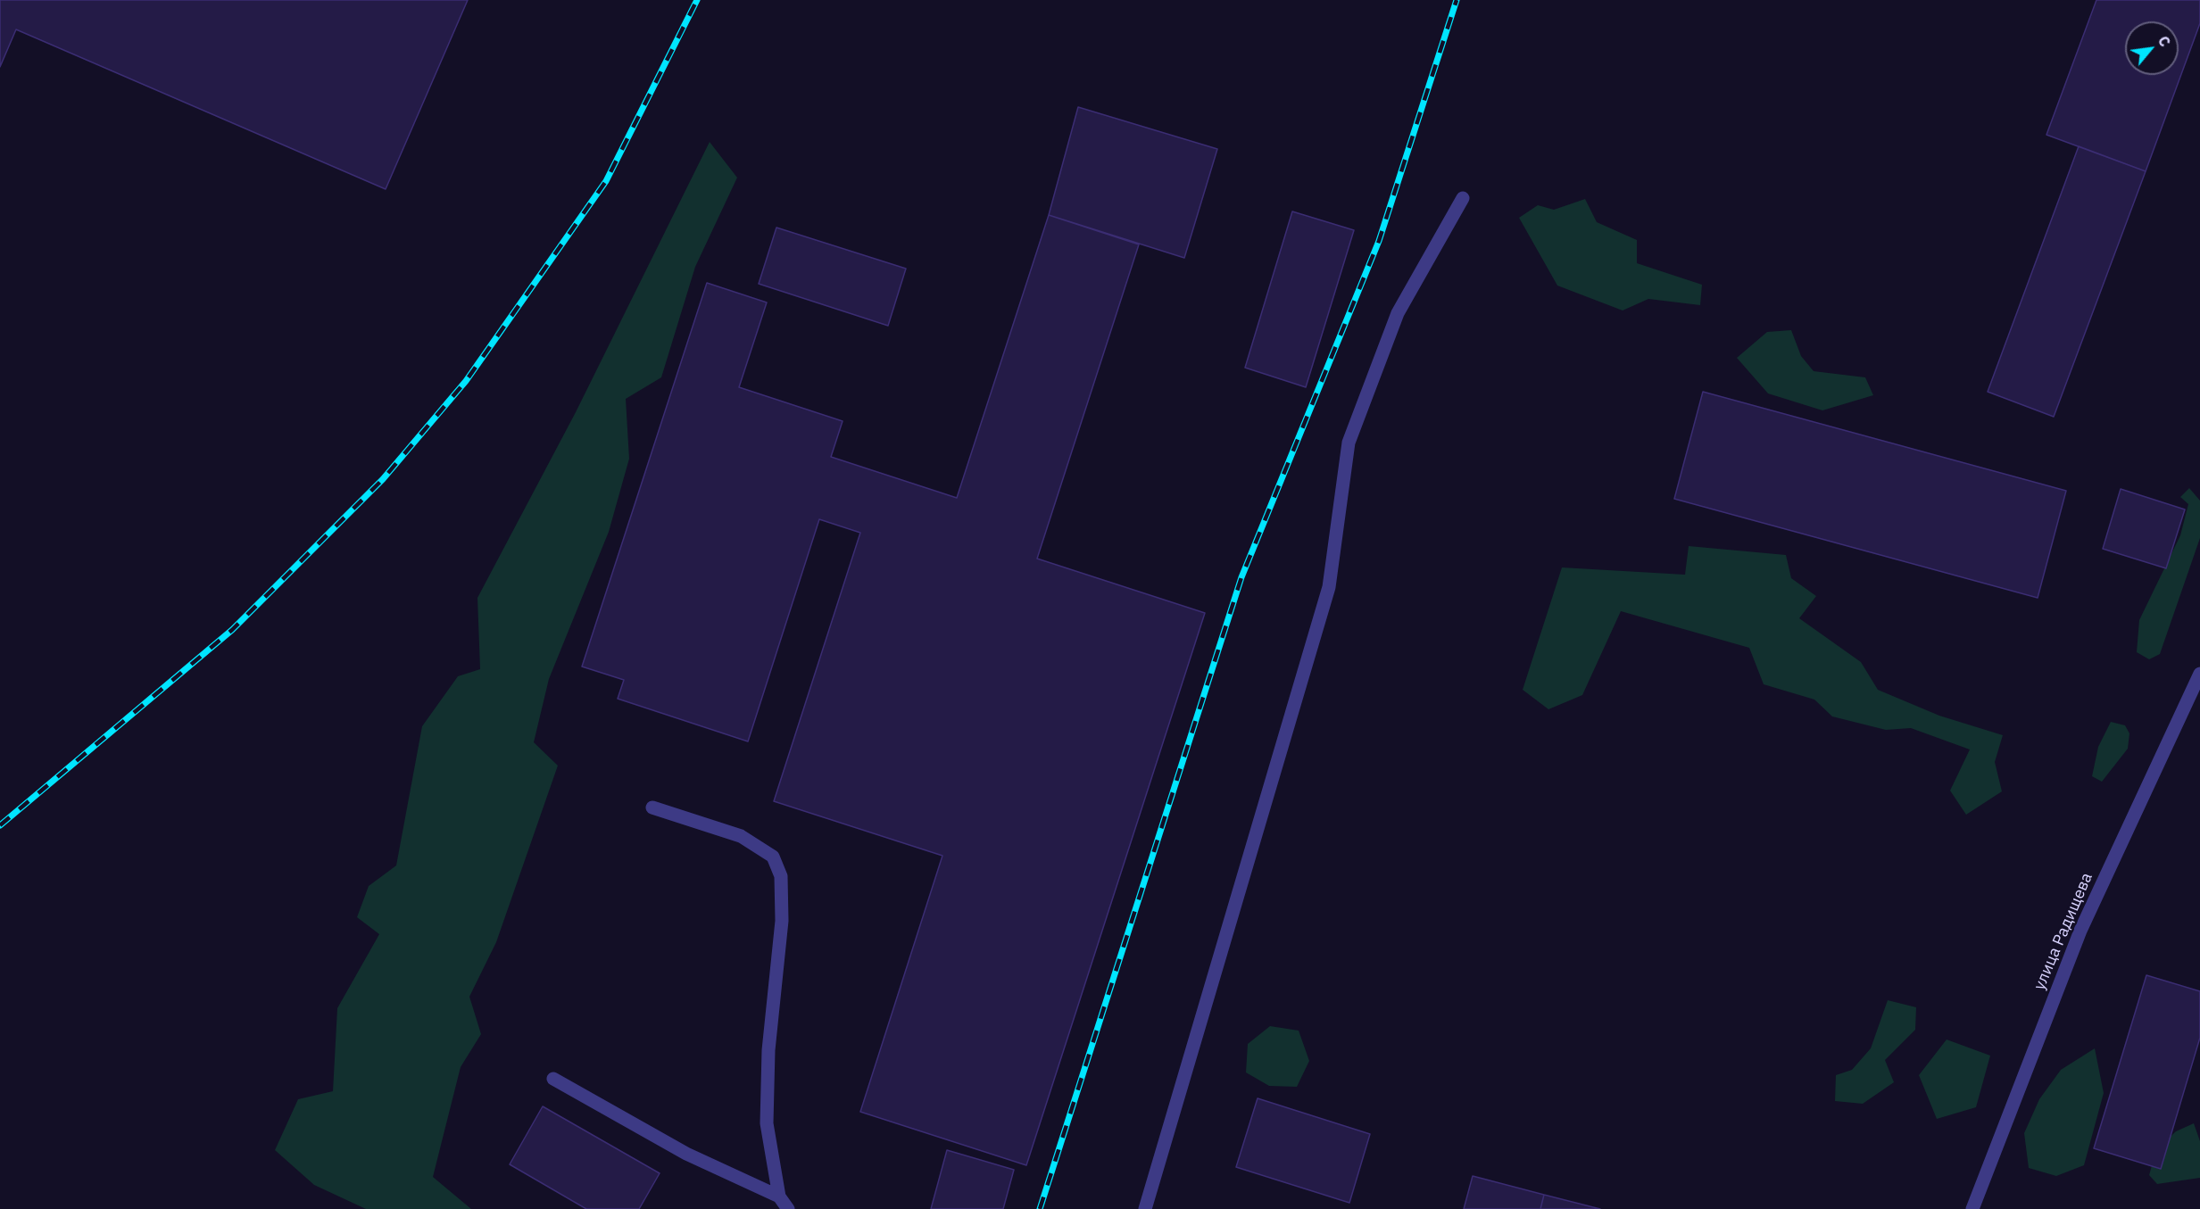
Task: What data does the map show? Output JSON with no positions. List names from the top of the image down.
{
  "streets": {
    "street": ["улица Радищева"]
  },
  "north": "top right"
}
